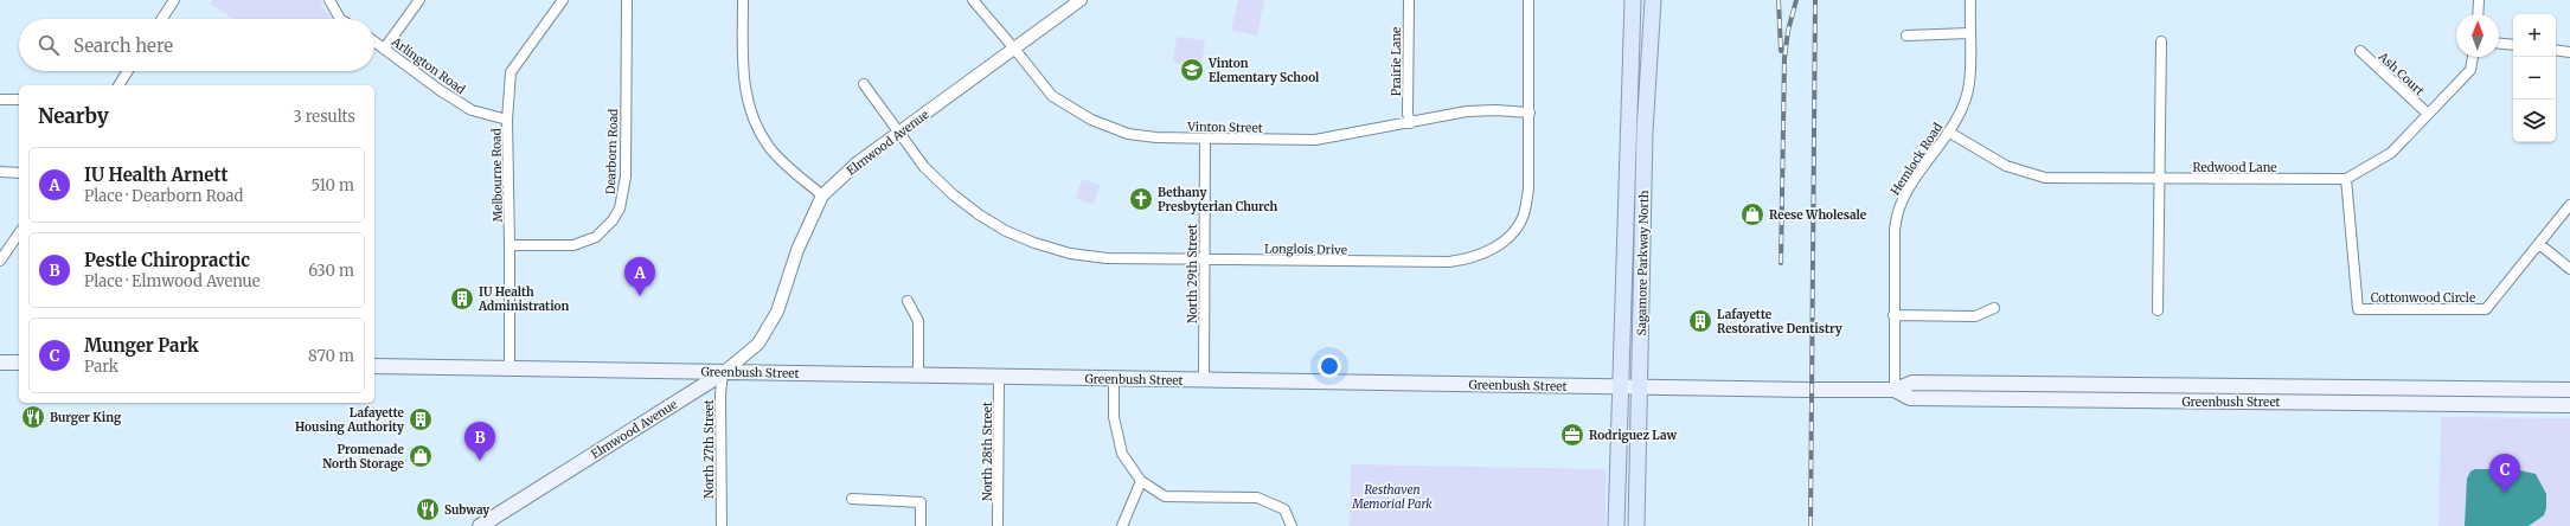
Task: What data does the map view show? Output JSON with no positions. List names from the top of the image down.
{
  "streets": {
    "main road": ["Elmwood Avenue", "Sagamore Parkway North", "Greenbush Street"],
    "street": [
      "Prairie Lane",
      "Arlington Road",
      "Ash Court",
      "Vinton Street",
      "Dearborn Road",
      "Hemlock Road",
      "Redwood Lane",
      "Melbourne Road",
      "Longlois Drive",
      "North 29th Street",
      "Cottonwood Circle",
      "North 27th Street",
      "North 28th Street"
    ]
  },
  "crossings": [
    ["Prairie Lane", "Vinton Street"],
    ["Arlington Road", "Melbourne Road"],
    ["Vinton Street", "Elmwood Avenue"],
    ["Vinton Street", "Longlois Drive"],
    ["Vinton Street", "North 29th Street"],
    ["Elmwood Avenue", "Longlois Drive"],
    ["Elmwood Avenue", "Greenbush Street"],
    ["Elmwood Avenue", "North 27th Street"],
    ["Dearborn Road", "Melbourne Road"],
    ["Hemlock Road", "Redwood Lane"],
    ["Hemlock Road", "Greenbush Street"],
    ["Redwood Lane", "Cottonwood Circle"],
    ["Melbourne Road", "Greenbush Street"],
    ["Longlois Drive", "North 29th Street"],
    ["Sagamore Parkway North", "Greenbush Street"],
    ["North 29th Street", "Greenbush Street"],
    ["Greenbush Street", "North 27th Street"],
    ["Greenbush Street", "North 28th Street"]
  ],
  "parks": ["Resthaven Memorial Park"],
  "places": {
    "school or university": ["Vinton Elementary School"],
    "church": ["Bethany Presbyterian Church"],
    "shop": ["Reese Wholesale", "Promenade North Storage"],
    "building": ["IU Health Administration", "Lafayette Restorative Dentistry", "Lafayette Housing Authority"],
    "restaurant": ["Burger King", "Subway"],
    "office": ["Rodriguez Law"]
  },
  "north": "top",
  "page": {
    "map_buttons": ["+", "−"],
    "search": "Search here",
    "heading": ["Nearby", "3 results"],
    "list": [
      {
        "mark": "A",
        "name": "IU Health Arnett",
        "note": "Place · Dearborn Road",
        "value": "510 m"
      },
      {
        "mark": "B",
        "name": "Pestle Chiropractic",
        "note": "Place · Elmwood Avenue",
        "value": "630 m"
      },
      {
        "mark": "C",
        "name": "Munger Park",
        "note": "Park",
        "value": "870 m"
      }
    ],
    "pins": ["A", "B", "C"]
  }
}
